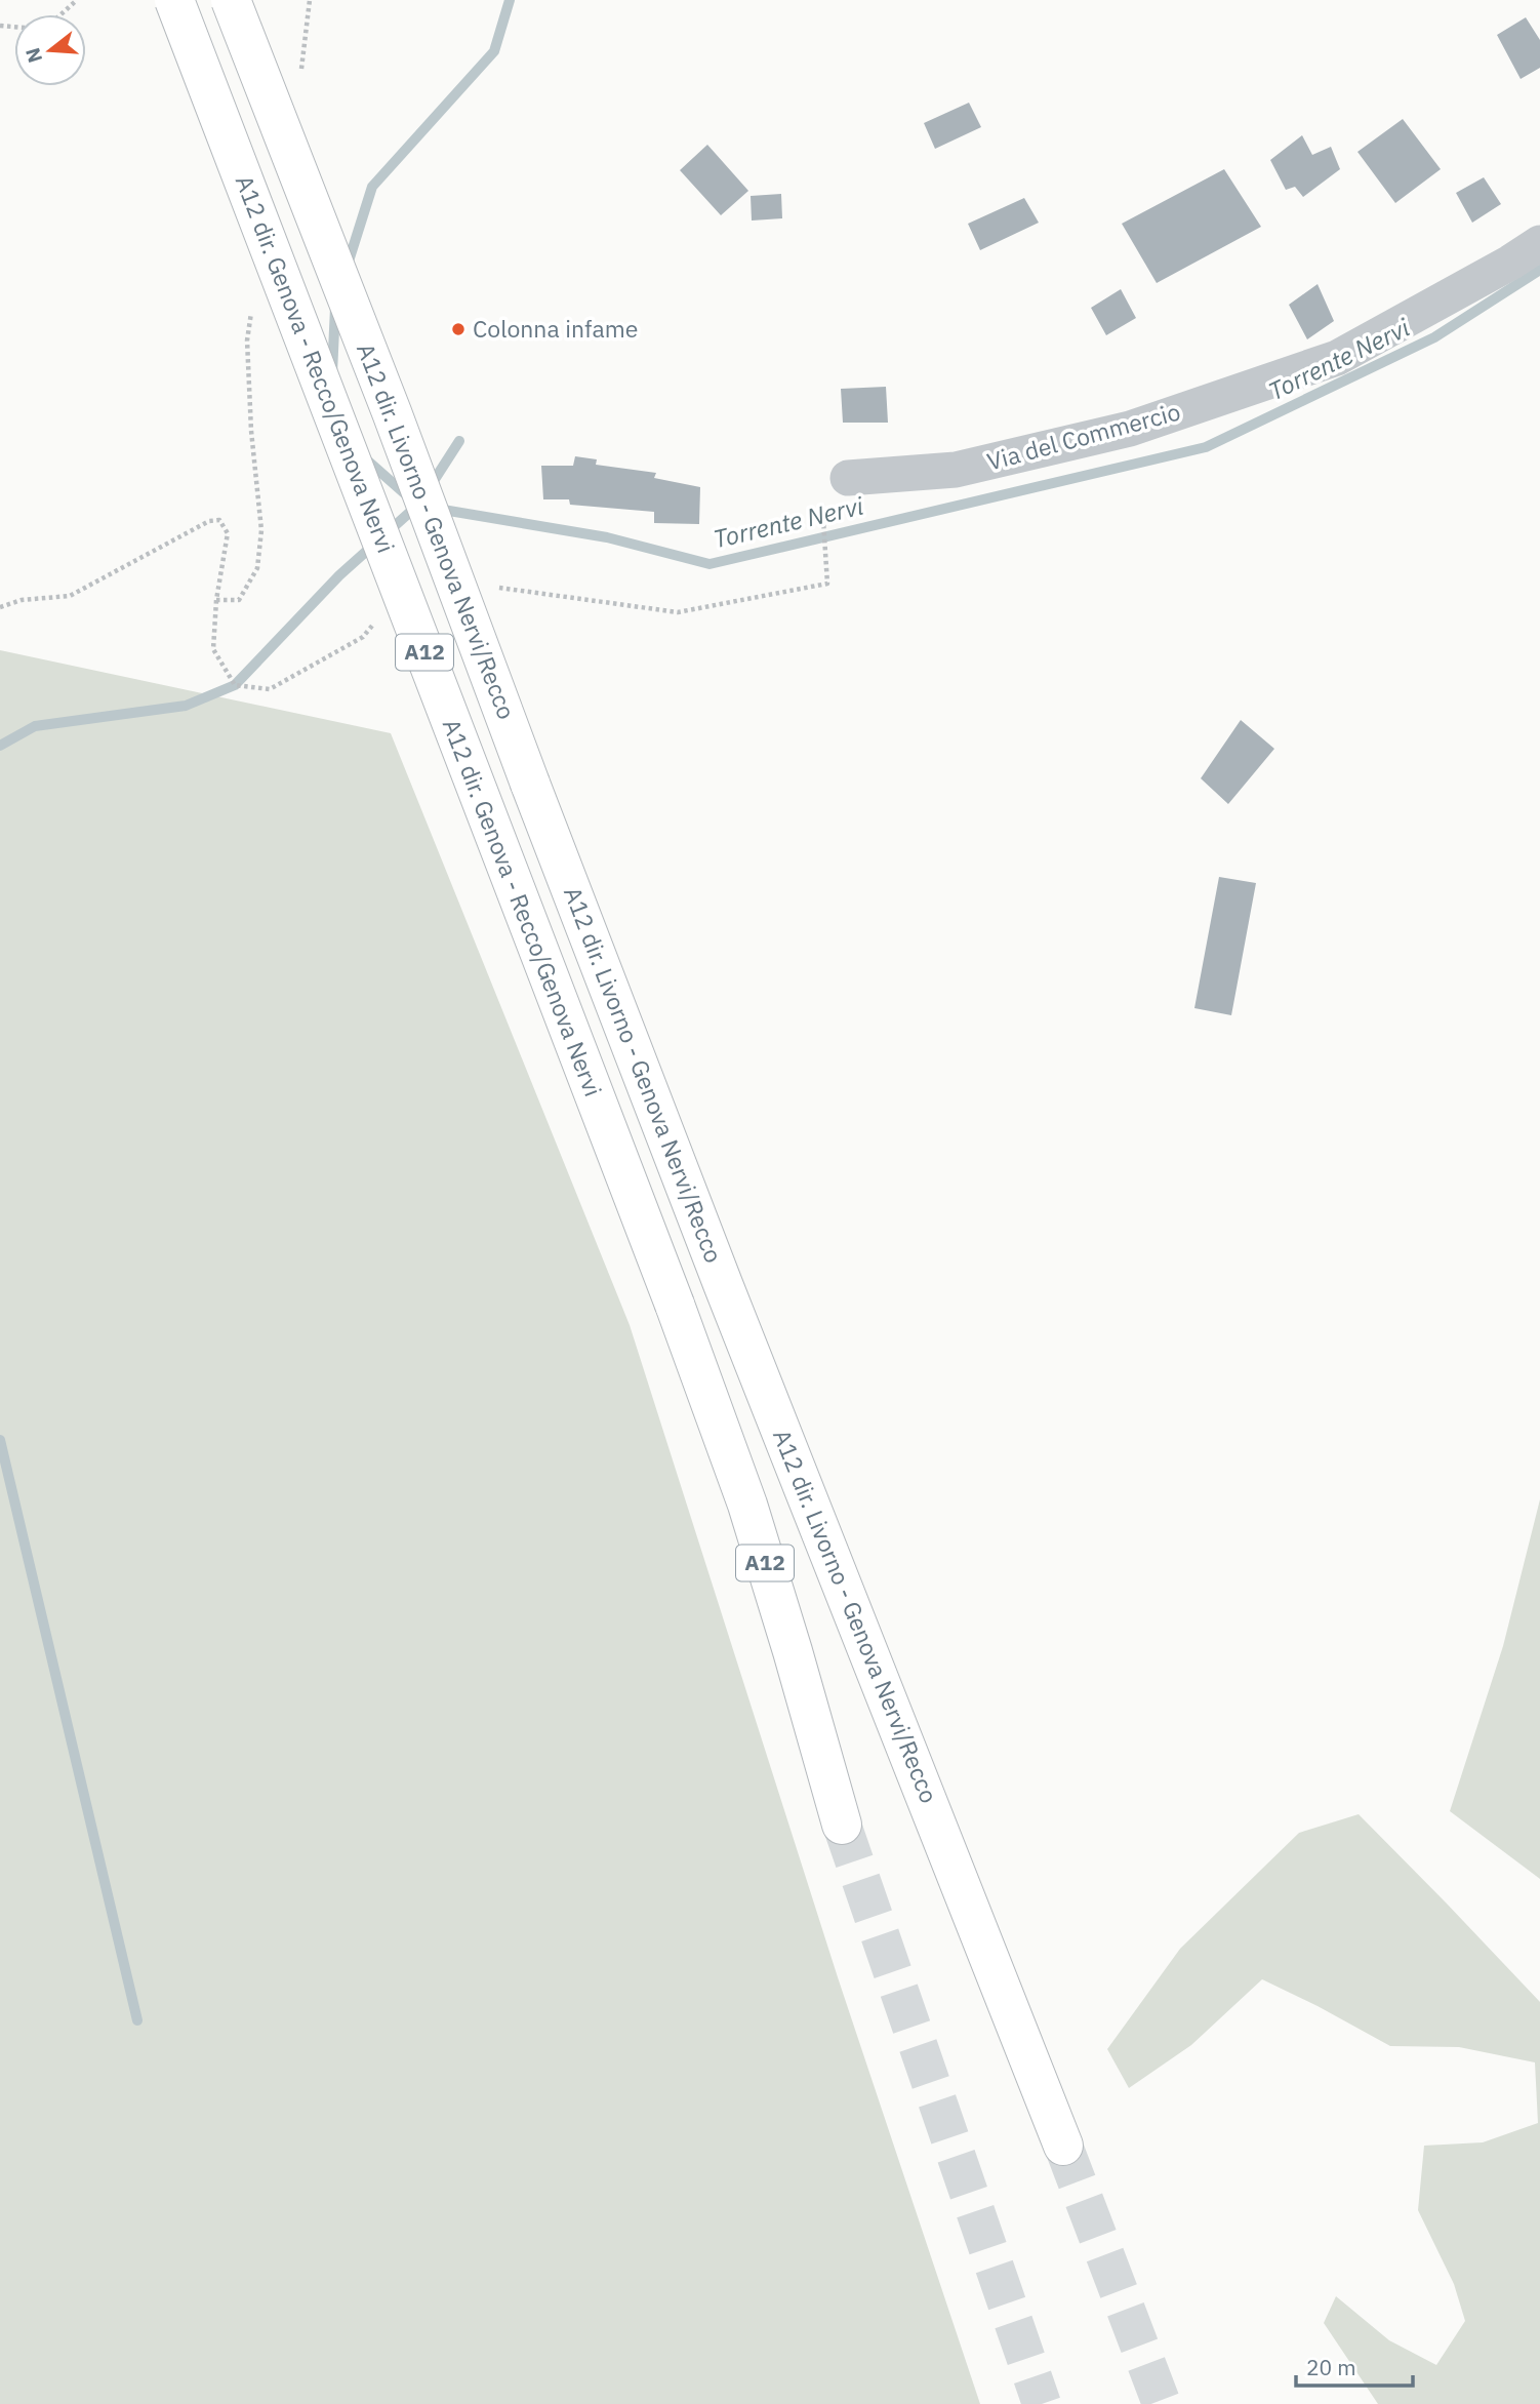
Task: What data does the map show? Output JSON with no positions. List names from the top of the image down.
{
  "streets": {
    "highway": ["A12 dir. Genova - Recco/Genova Nervi", "A12 dir. Livorno - Genova Nervi/Recco", "A12"],
    "street": ["Via del Commercio"]
  },
  "water": ["Torrente Nervi"],
  "places": ["Colonna infame"],
  "scale_bar": "20 m",
  "north": "left"
}
